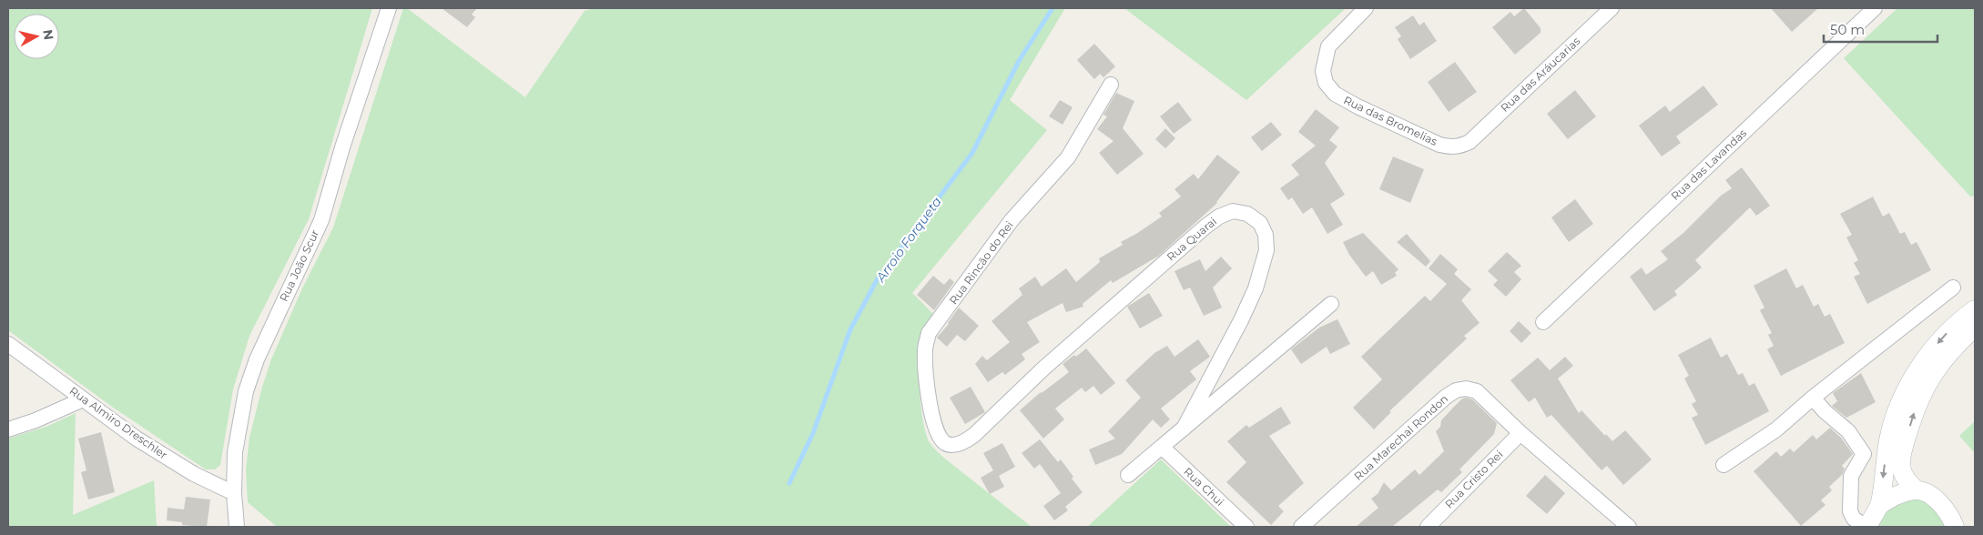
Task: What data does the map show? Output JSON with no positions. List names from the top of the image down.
{
  "streets": {
    "street": [
      "Rua das Aráucarias",
      "Rua das Bromelias",
      "Rua das Lavandas",
      "Rua Quarai",
      "Rua Rincão do Rei",
      "Rua João Scur",
      "Rua Almiro Dreschler",
      "Rua Marechal Rondon",
      "Rua Cristo Rei",
      "Rua Chui"
    ]
  },
  "crossings": [
    ["Rua das Aráucarias", "Rua das Bromelias"],
    ["Rua Quarai", "Rua Rincão do Rei"],
    ["Rua João Scur", "Rua Almiro Dreschler"],
    ["Rua Marechal Rondon", "Rua Cristo Rei"]
  ],
  "water": ["Arroio Forqueta"],
  "scale_bar": "50 m",
  "north": "right"
}
